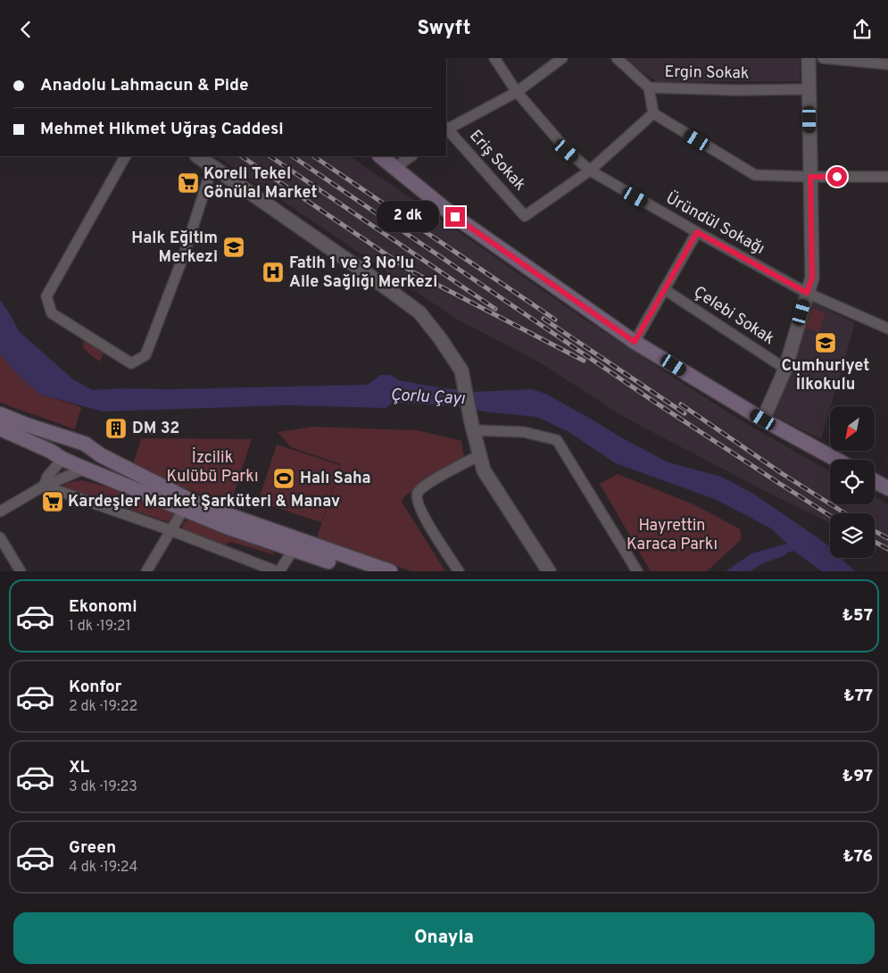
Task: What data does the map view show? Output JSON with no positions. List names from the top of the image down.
{
  "streets": {
    "street": [
      "Ergin Sokak",
      "Eriş Sokak",
      "Üründül Sokağı",
      "Çelebi Sokak"
    ]
  },
  "crossings": [
    ["Eriş Sokak", "Üründül Sokağı"]
  ],
  "water": ["Çorlu Çayı"],
  "parks": ["İzcilik Kulübü Parkı", "Hayrettin Karaca Parkı"],
  "places": {
    "supermarket": ["Koreli Tekel Gönülal Market", "Kardeşler Market Şarküteri & Manav"],
    "school or university": ["Halk Eğitim Merkezi", "Cumhuriyet İlkokulu"],
    "hospital": ["Fatih 1 ve 3 No'lu Aile Sağlığı Merkezi"],
    "building": ["DM 32"],
    "sports": ["Halı Saha"]
  },
  "north": "bottom left",
  "page": {
    "header": "Swyft",
    "banner": ["Anadolu Lahmacun & Pide", "Mehmet Hikmet Uğraş Caddesi"],
    "bubble": "2 dk",
    "list": [
      {
        "name": "Ekonomi",
        "note": "1 dk · 19:21",
        "value": "₺57"
      },
      {
        "name": "Konfor",
        "note": "2 dk · 19:22",
        "value": "₺77"
      },
      {
        "name": "XL",
        "note": "3 dk · 19:23",
        "value": "₺97"
      },
      {
        "name": "Green",
        "note": "4 dk · 19:24",
        "value": "₺76"
      }
    ],
    "buttons": "Onayla"
  }
}
